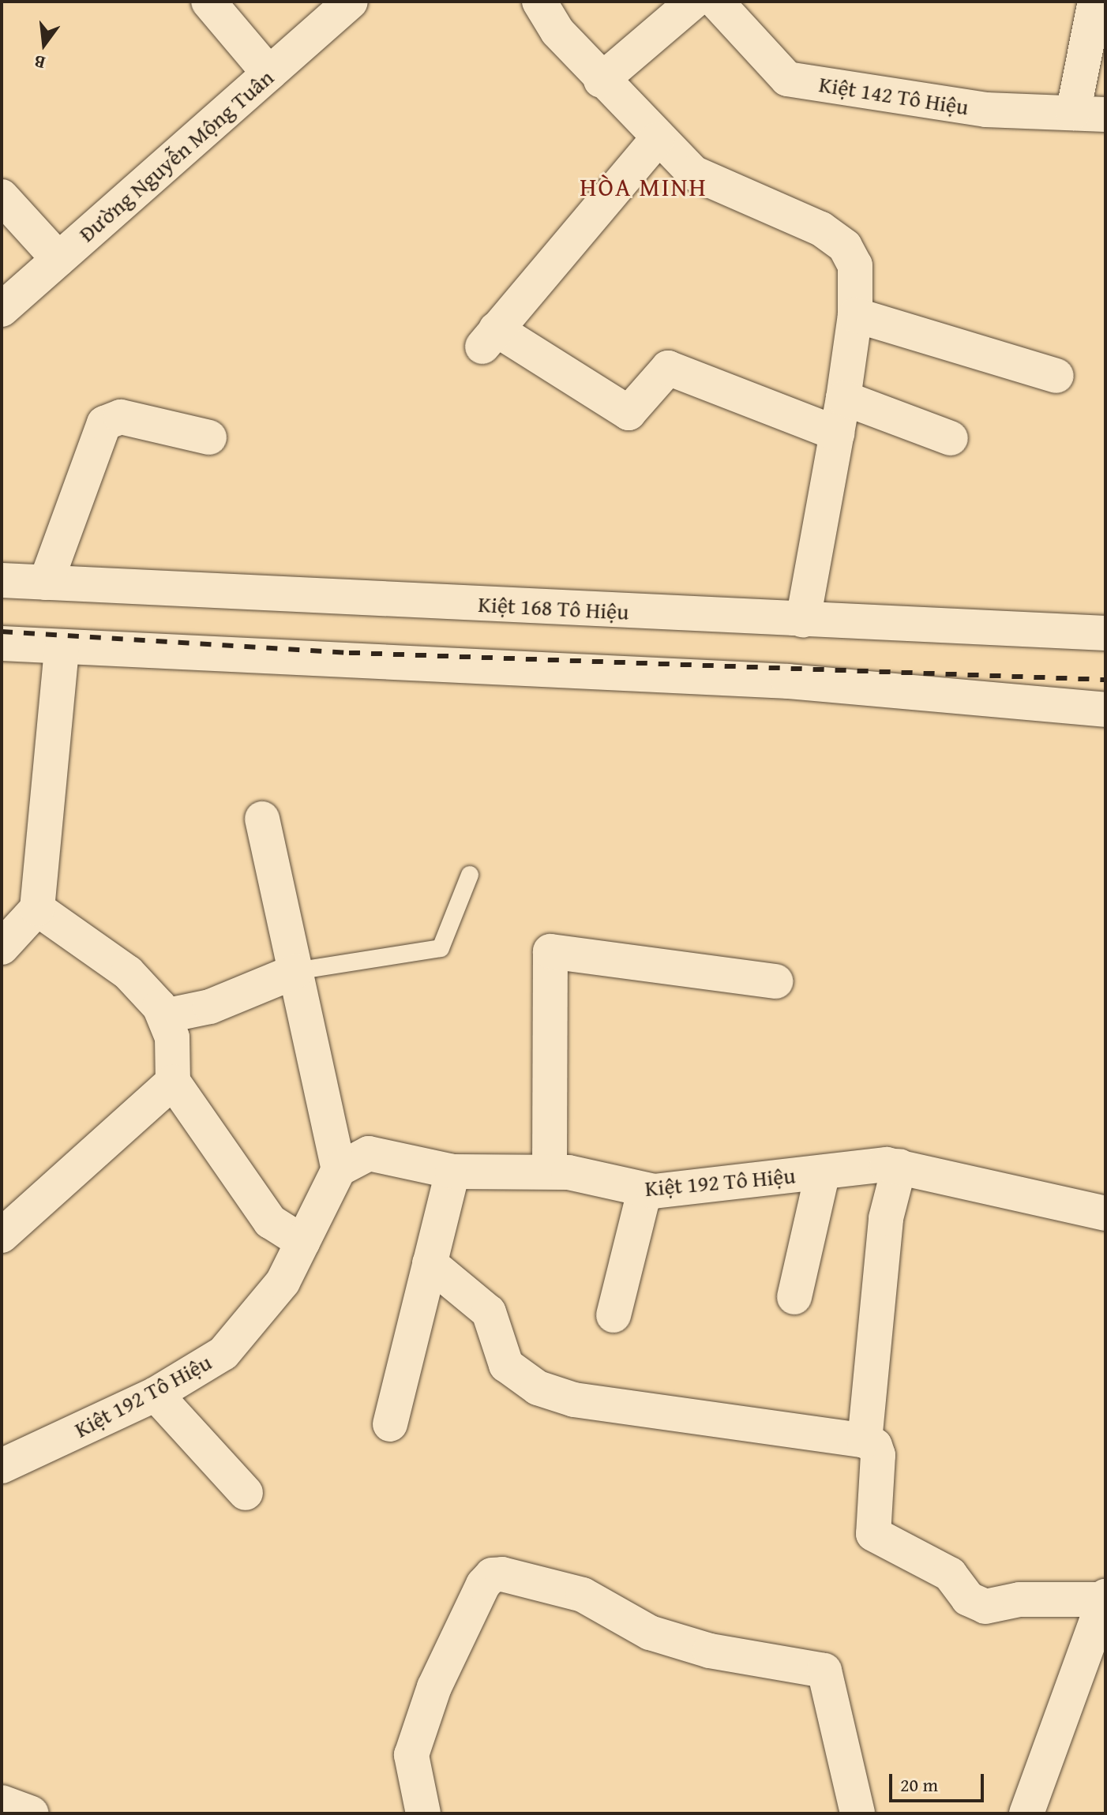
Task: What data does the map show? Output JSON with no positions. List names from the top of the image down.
{
  "streets": {
    "street": [
      "Kiệt 142 Tô Hiệu",
      "Đường Nguyễn Mộng Tuân",
      "Kiệt 168 Tô Hiệu",
      "Kiệt 192 Tô Hiệu"
    ]
  },
  "districts": ["HÒA MINH"],
  "scale_bar": "20 m",
  "north": "bottom"
}
